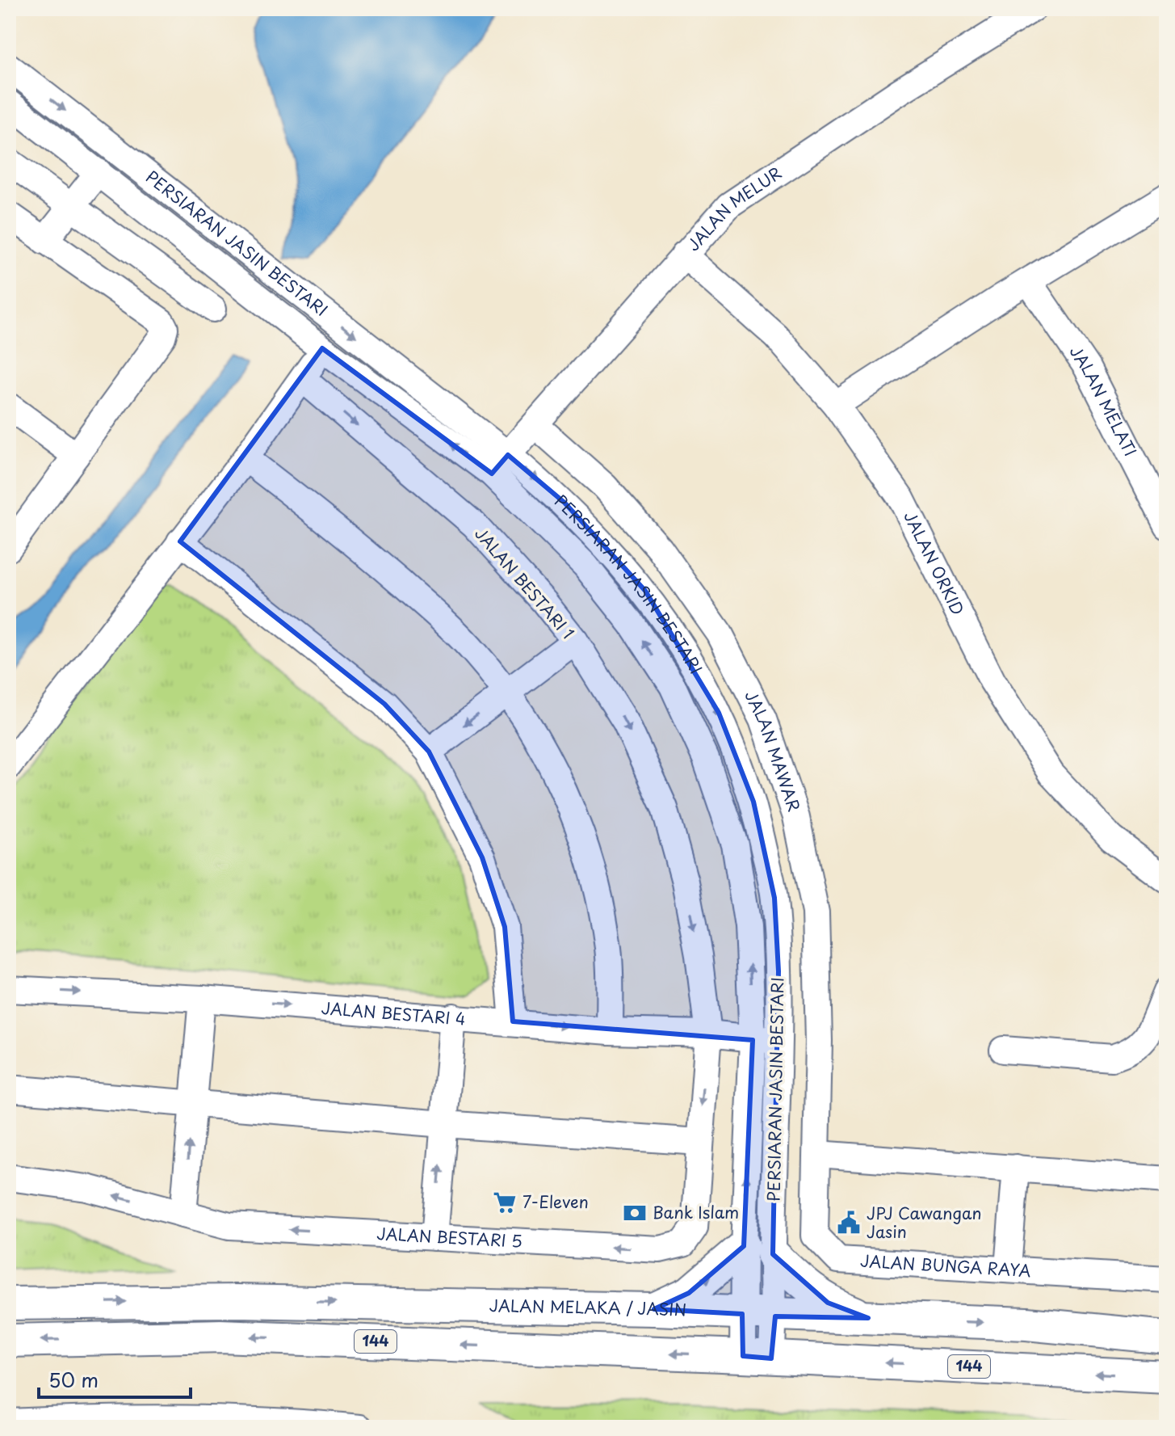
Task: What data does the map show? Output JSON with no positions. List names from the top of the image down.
{
  "streets": {
    "main road": ["JALAN MELAKA / JASIN", "144"],
    "street": [
      "JALAN MELUR",
      "PERSIARAN JASIN BESTARI",
      "JALAN MELATI",
      "JALAN ORKID",
      "JALAN BESTARI 1",
      "JALAN MAWAR",
      "JALAN BESTARI 4",
      "JALAN BESTARI 5",
      "JALAN BUNGA RAYA"
    ]
  },
  "crossings": [
    ["JALAN MELUR", "PERSIARAN JASIN BESTARI"],
    ["JALAN MELUR", "JALAN ORKID"],
    ["JALAN MELUR", "JALAN MAWAR"],
    ["PERSIARAN JASIN BESTARI", "JALAN BESTARI 4"],
    ["PERSIARAN JASIN BESTARI", "JALAN MELAKA / JASIN"],
    ["PERSIARAN JASIN BESTARI", "144"],
    ["JALAN BESTARI 1", "JALAN BESTARI 4"],
    ["JALAN BESTARI 1", "JALAN BESTARI 5"],
    ["JALAN MAWAR", "JALAN BUNGA RAYA"],
    ["JALAN BESTARI 4", "JALAN BESTARI 5"]
  ],
  "places": {
    "supermarket": ["7-Eleven"],
    "bank": ["Bank Islam"],
    "public building": ["JPJ Cawangan Jasin"]
  },
  "scale_bar": "50 m"
}
